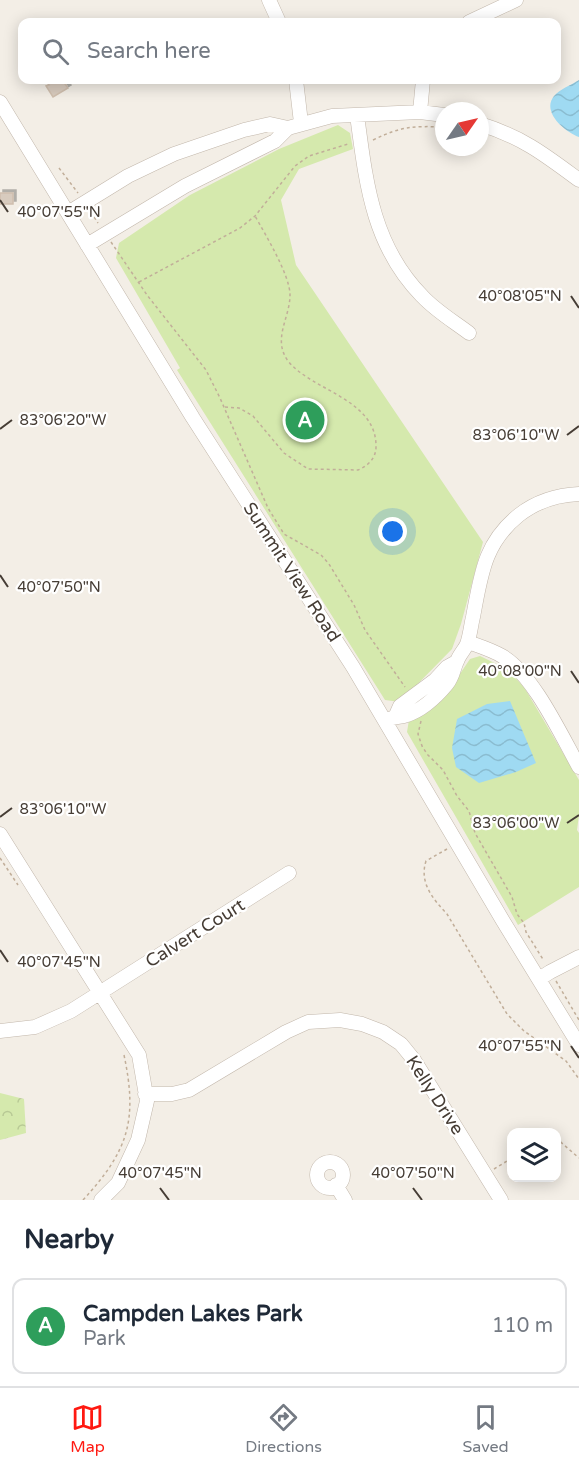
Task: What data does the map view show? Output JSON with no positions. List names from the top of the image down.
{
  "streets": {
    "street": ["Summit View Road", "Calvert Court", "Kelly Drive"]
  },
  "north": "top right",
  "page": {
    "search": "Search here",
    "pins": "A",
    "heading": "Nearby",
    "list": [
      {
        "mark": "A",
        "name": "Campden Lakes Park",
        "note": "Park",
        "value": "110 m"
      }
    ],
    "nav": ["Map", "Directions", "Saved"]
  },
  "coordinates": [
    "40°07'55\"N",
    "40°08'05\"N",
    "83°06'20\"W",
    "83°06'10\"W",
    "40°07'50\"N",
    "40°08'00\"N",
    "83°06'00\"W",
    "40°07'45\"N"
  ]
}
